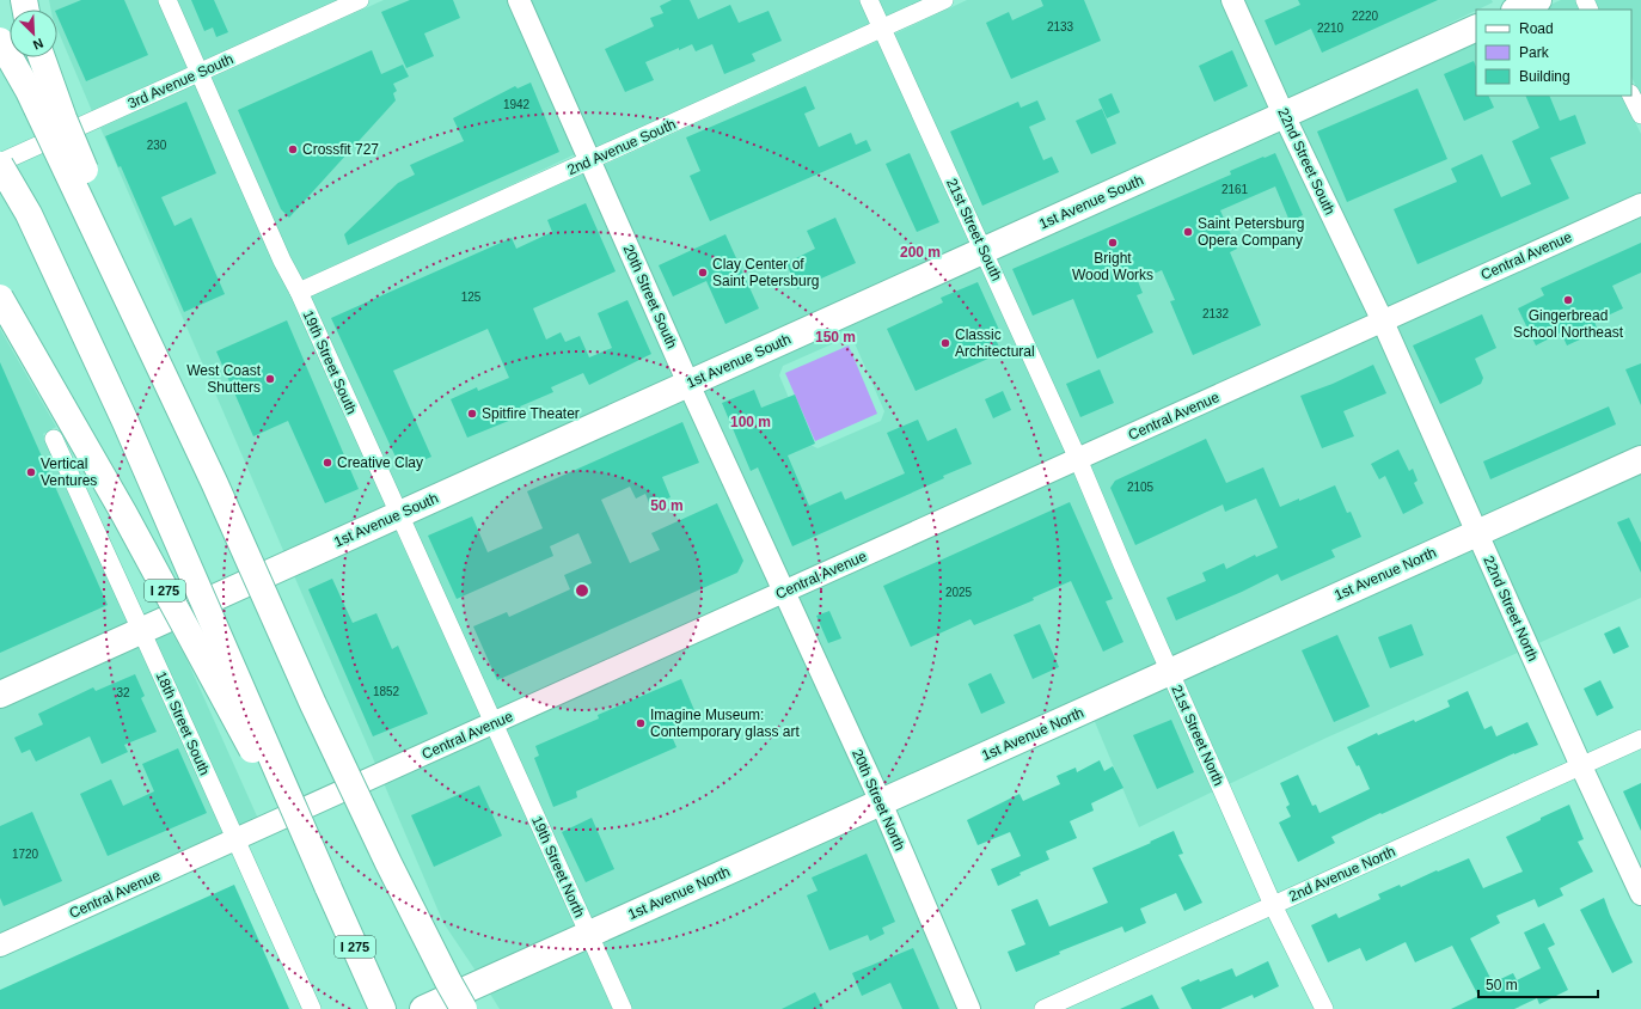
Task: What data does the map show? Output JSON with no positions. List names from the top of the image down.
{
  "streets": {
    "main road": ["1st Avenue South", "1st Avenue North", "I 275"],
    "street": [
      "3rd Avenue South",
      "2nd Avenue South",
      "22nd Street South",
      "21st Street South",
      "Central Avenue",
      "20th Street South",
      "19th Street South",
      "22nd Street North",
      "18th Street South",
      "21st Street North",
      "20th Street North",
      "19th Street North",
      "2nd Avenue North"
    ]
  },
  "crossings": [
    ["3rd Avenue South", "19th Street South"],
    ["2nd Avenue South", "21st Street South"],
    ["2nd Avenue South", "20th Street South"],
    ["2nd Avenue South", "19th Street South"],
    ["22nd Street South", "1st Avenue South"],
    ["22nd Street South", "Central Avenue"],
    ["22nd Street South", "22nd Street North"],
    ["1st Avenue South", "21st Street South"],
    ["1st Avenue South", "20th Street South"],
    ["1st Avenue South", "19th Street South"],
    ["1st Avenue South", "18th Street South"],
    ["21st Street South", "Central Avenue"],
    ["21st Street South", "21st Street North"],
    ["Central Avenue", "20th Street South"],
    ["Central Avenue", "19th Street South"],
    ["Central Avenue", "22nd Street North"],
    ["Central Avenue", "18th Street South"],
    ["Central Avenue", "21st Street North"],
    ["Central Avenue", "20th Street North"],
    ["Central Avenue", "19th Street North"],
    ["20th Street South", "20th Street North"],
    ["19th Street South", "19th Street North"],
    ["1st Avenue North", "22nd Street North"],
    ["1st Avenue North", "21st Street North"],
    ["1st Avenue North", "20th Street North"],
    ["1st Avenue North", "19th Street North"],
    ["22nd Street North", "2nd Avenue North"],
    ["21st Street North", "2nd Avenue North"]
  ],
  "places": [
    "Crossfit 727",
    "Saint Petersburg Opera Company",
    "Bright Wood Works",
    "Clay Center of Saint Petersburg",
    "Gingerbread School Northeast",
    "Classic Architectural",
    "West Coast Shutters",
    "Spitfire Theater",
    "Creative Clay",
    "Vertical Ventures",
    "Imagine Museum: Contemporary glass art"
  ],
  "house_numbers": [
    "2220",
    "2133",
    "2210",
    "1942",
    "230",
    "2161",
    "125",
    "2132",
    "2105",
    "2025",
    "1852",
    "32",
    "1720"
  ],
  "legend": ["Road", "Park", "Building"],
  "scale_bar": "50 m",
  "north": "bottom right",
  "rings": [
    "200 m",
    "150 m",
    "100 m",
    "50 m"
  ]
}
